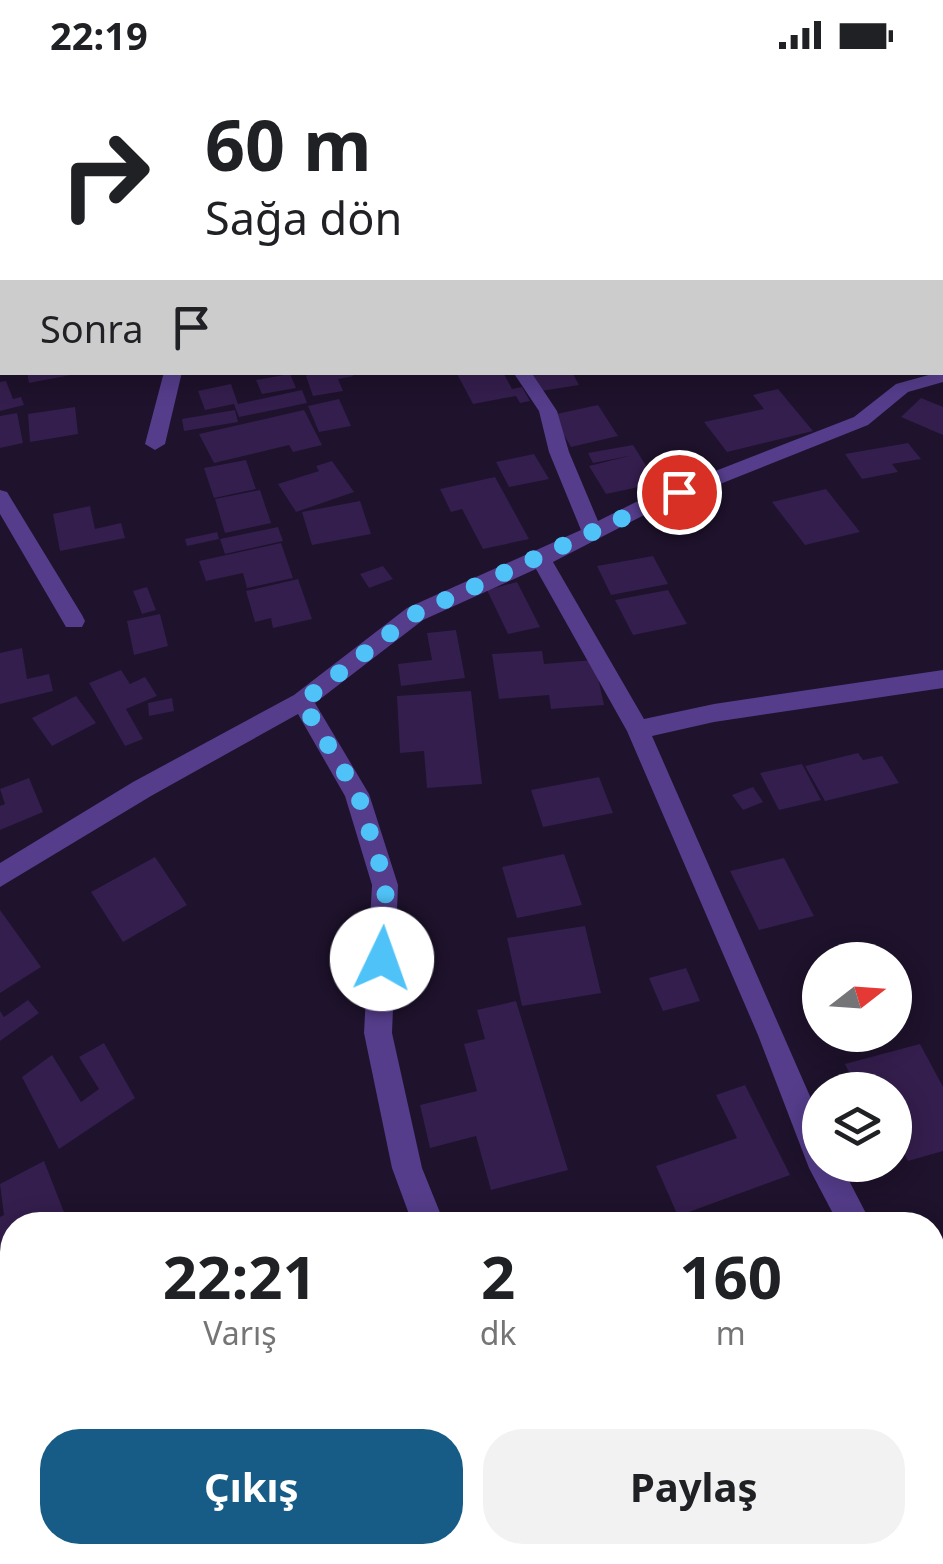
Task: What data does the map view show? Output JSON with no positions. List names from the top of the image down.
{
  "north": "right",
  "page": {
    "status": "22:19",
    "turn": ["60 m", "Sağa dön"],
    "then": "Sonra",
    "eta": [
      "22:21",
      "Varış",
      "2",
      "dk",
      "160",
      "m"
    ],
    "buttons": ["Çıkış", "Paylaş"]
  }
}
